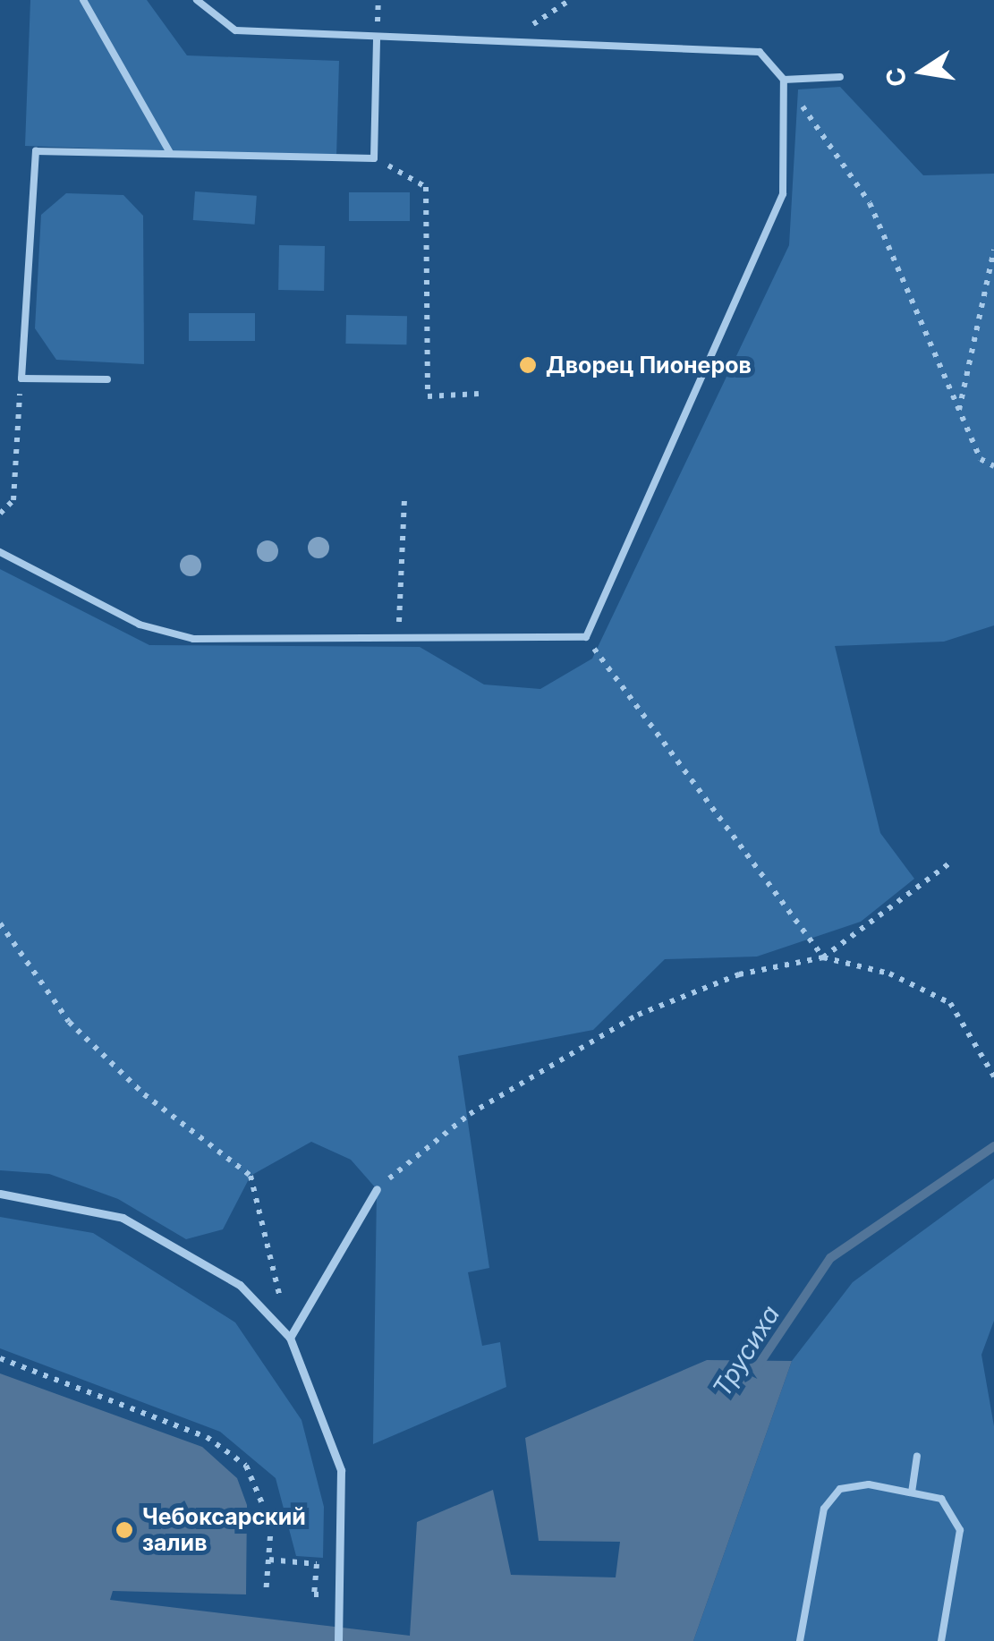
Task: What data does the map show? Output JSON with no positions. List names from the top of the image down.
{
  "water": ["Трусиха"],
  "places": ["Дворец Пионеров", "Чебоксарский залив"],
  "north": "left"
}
